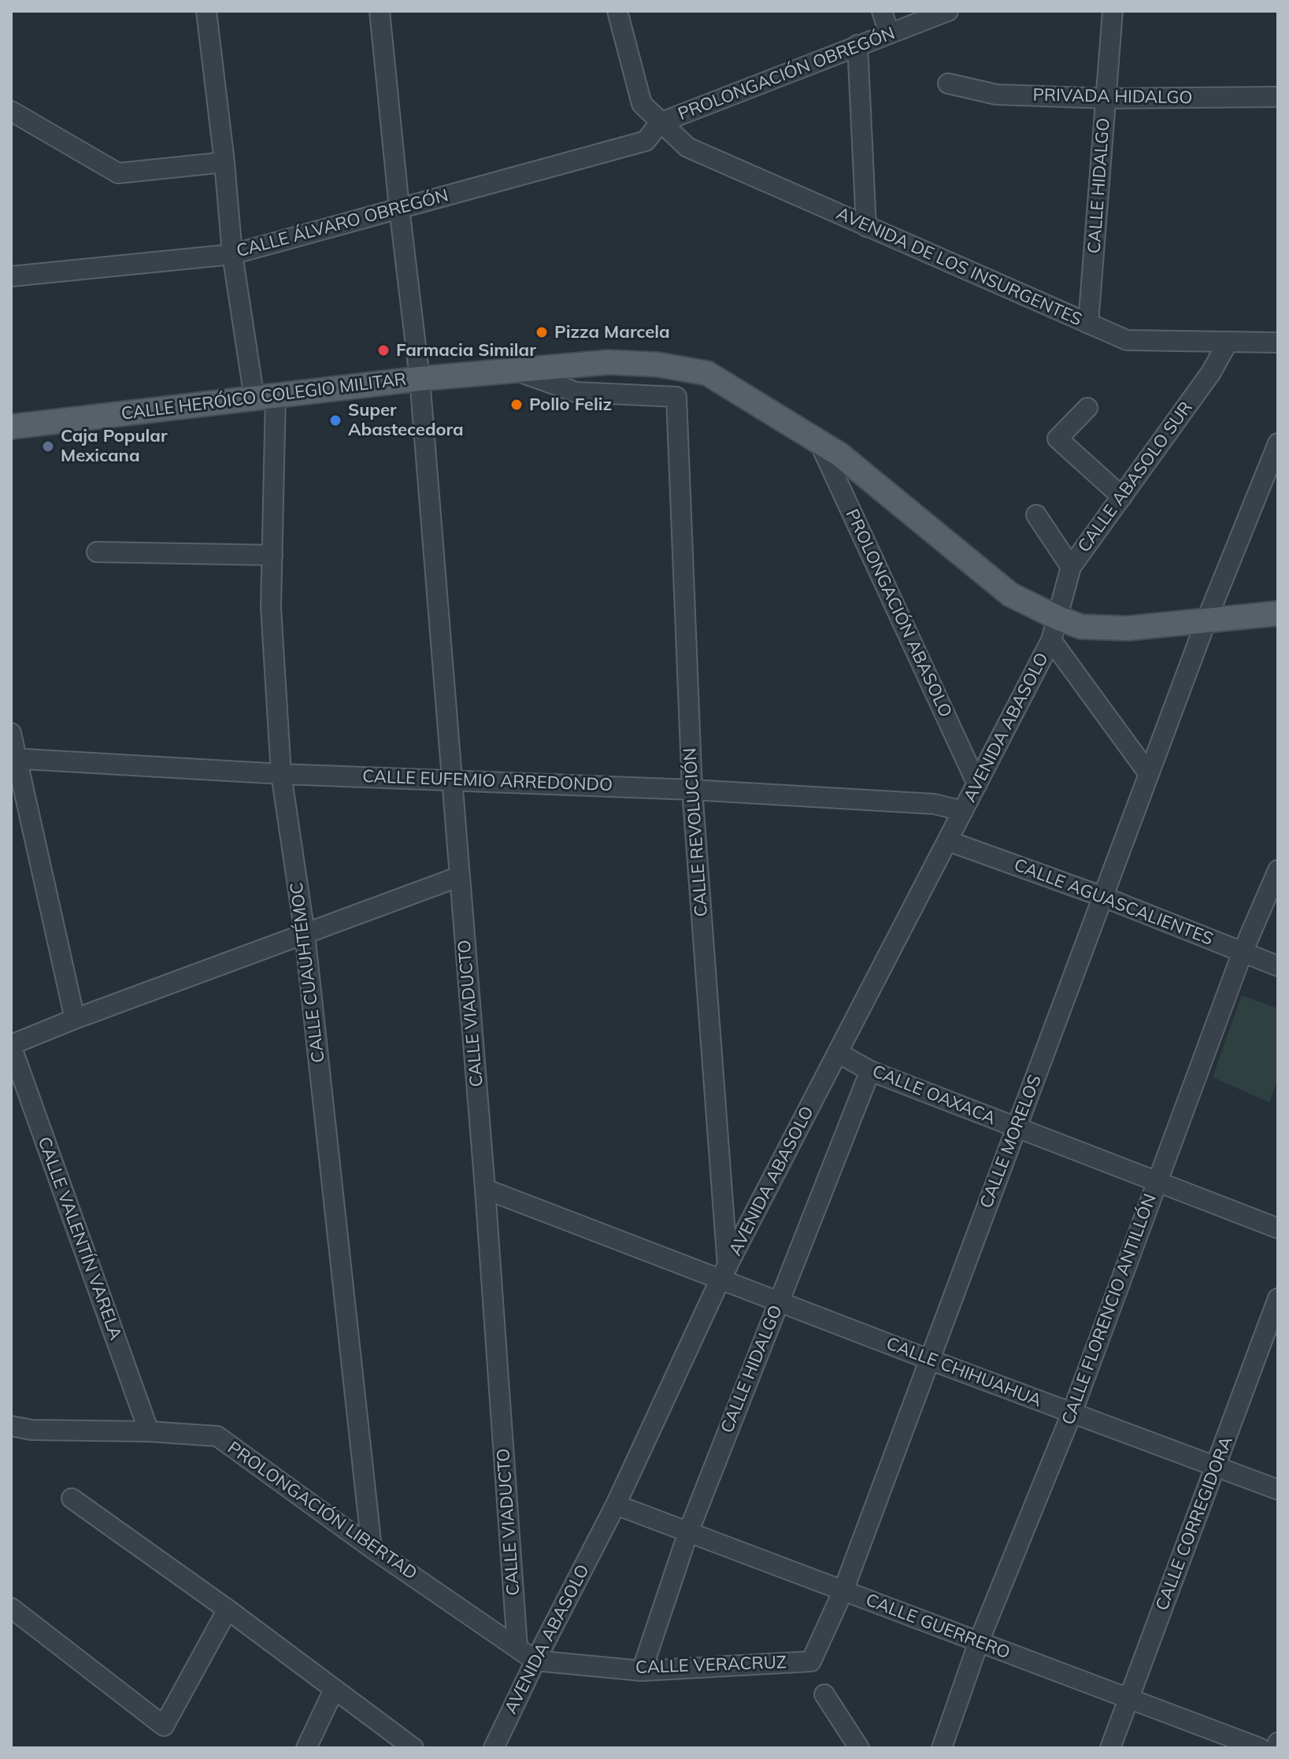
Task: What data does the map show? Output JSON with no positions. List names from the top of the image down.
{
  "streets": {
    "main road": ["CALLE HERÓICO COLEGIO MILITAR"],
    "street": [
      "PROLONGACIÓN OBREGÓN",
      "PRIVADA HIDALGO",
      "CALLE HIDALGO",
      "CALLE ÁLVARO OBREGÓN",
      "AVENIDA DE LOS INSURGENTES",
      "CALLE ABASOLO SUR",
      "PROLONGACIÓN ABASOLO",
      "AVENIDA ABASOLO",
      "CALLE EUFEMIO ARREDONDO",
      "CALLE REVOLUCIÓN",
      "CALLE AGUASCALIENTES",
      "CALLE CUAUHTÉMOC",
      "CALLE VIADUCTO",
      "CALLE OAXACA",
      "CALLE MORELOS",
      "CALLE VALENTÍN VARELA",
      "CALLE FLORENCIO ANTILLÓN",
      "CALLE CHIHUAHUA",
      "PROLONGACIÓN LIBERTAD",
      "CALLE CORREGIDORA",
      "CALLE GUERRERO",
      "CALLE VERACRUZ"
    ]
  },
  "crossings": [
    ["PROLONGACIÓN OBREGÓN", "CALLE ÁLVARO OBREGÓN"],
    ["PROLONGACIÓN OBREGÓN", "AVENIDA DE LOS INSURGENTES"],
    ["PRIVADA HIDALGO", "CALLE HIDALGO"],
    ["CALLE HIDALGO", "AVENIDA DE LOS INSURGENTES"],
    ["CALLE HIDALGO", "CALLE OAXACA"],
    ["CALLE HIDALGO", "CALLE CHIHUAHUA"],
    ["CALLE HIDALGO", "CALLE GUERRERO"],
    ["CALLE HIDALGO", "CALLE VERACRUZ"],
    ["CALLE ÁLVARO OBREGÓN", "AVENIDA DE LOS INSURGENTES"],
    ["CALLE ÁLVARO OBREGÓN", "CALLE CUAUHTÉMOC"],
    ["CALLE ÁLVARO OBREGÓN", "CALLE VIADUCTO"],
    ["AVENIDA DE LOS INSURGENTES", "CALLE ABASOLO SUR"],
    ["CALLE HERÓICO COLEGIO MILITAR", "CALLE ABASOLO SUR"],
    ["CALLE HERÓICO COLEGIO MILITAR", "PROLONGACIÓN ABASOLO"],
    ["CALLE HERÓICO COLEGIO MILITAR", "AVENIDA ABASOLO"],
    ["CALLE HERÓICO COLEGIO MILITAR", "CALLE REVOLUCIÓN"],
    ["CALLE HERÓICO COLEGIO MILITAR", "CALLE CUAUHTÉMOC"],
    ["CALLE HERÓICO COLEGIO MILITAR", "CALLE VIADUCTO"],
    ["CALLE HERÓICO COLEGIO MILITAR", "CALLE MORELOS"],
    ["CALLE ABASOLO SUR", "AVENIDA ABASOLO"],
    ["PROLONGACIÓN ABASOLO", "AVENIDA ABASOLO"],
    ["AVENIDA ABASOLO", "CALLE EUFEMIO ARREDONDO"],
    ["AVENIDA ABASOLO", "CALLE REVOLUCIÓN"],
    ["AVENIDA ABASOLO", "CALLE AGUASCALIENTES"],
    ["AVENIDA ABASOLO", "CALLE OAXACA"],
    ["AVENIDA ABASOLO", "CALLE CHIHUAHUA"],
    ["AVENIDA ABASOLO", "PROLONGACIÓN LIBERTAD"],
    ["AVENIDA ABASOLO", "CALLE GUERRERO"],
    ["AVENIDA ABASOLO", "CALLE VERACRUZ"],
    ["CALLE EUFEMIO ARREDONDO", "CALLE REVOLUCIÓN"],
    ["CALLE EUFEMIO ARREDONDO", "CALLE CUAUHTÉMOC"],
    ["CALLE EUFEMIO ARREDONDO", "CALLE VIADUCTO"],
    ["CALLE REVOLUCIÓN", "CALLE CHIHUAHUA"],
    ["CALLE AGUASCALIENTES", "CALLE MORELOS"],
    ["CALLE AGUASCALIENTES", "CALLE FLORENCIO ANTILLÓN"],
    ["CALLE CUAUHTÉMOC", "PROLONGACIÓN LIBERTAD"],
    ["CALLE VIADUCTO", "CALLE CHIHUAHUA"],
    ["CALLE VIADUCTO", "PROLONGACIÓN LIBERTAD"],
    ["CALLE OAXACA", "CALLE MORELOS"],
    ["CALLE OAXACA", "CALLE FLORENCIO ANTILLÓN"],
    ["CALLE MORELOS", "CALLE CHIHUAHUA"],
    ["CALLE MORELOS", "CALLE GUERRERO"],
    ["CALLE MORELOS", "CALLE VERACRUZ"],
    ["CALLE VALENTÍN VARELA", "PROLONGACIÓN LIBERTAD"],
    ["CALLE FLORENCIO ANTILLÓN", "CALLE CHIHUAHUA"],
    ["CALLE FLORENCIO ANTILLÓN", "CALLE GUERRERO"],
    ["CALLE CHIHUAHUA", "CALLE CORREGIDORA"],
    ["PROLONGACIÓN LIBERTAD", "CALLE VERACRUZ"],
    ["CALLE CORREGIDORA", "CALLE GUERRERO"]
  ],
  "places": [
    "Pizza Marcela",
    "Farmacia Similar",
    "Pollo Feliz",
    "Super Abastecedora",
    "Caja Popular Mexicana"
  ]
}
